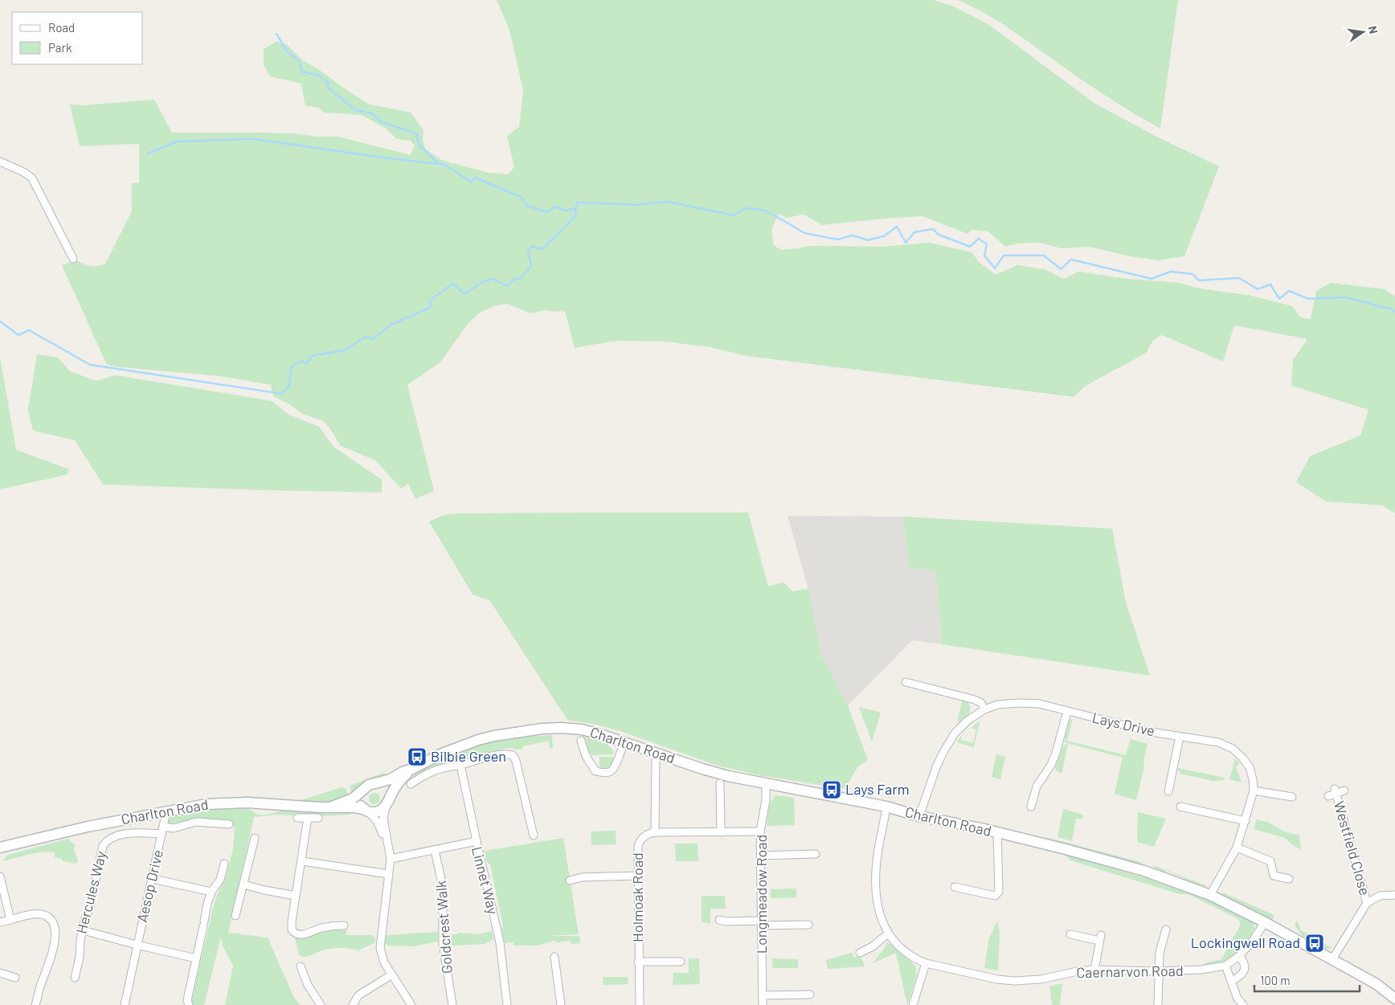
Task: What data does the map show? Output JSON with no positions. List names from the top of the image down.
{
  "streets": {
    "street": [
      "Lays Drive",
      "Charlton Road",
      "Westfield Close",
      "Linnet Way",
      "Aesop Drive",
      "Hercules Way",
      "Longmeadow Road",
      "Holmoak Road",
      "Goldcrest Walk",
      "Caernarvon Road"
    ]
  },
  "crossings": [
    ["Lays Drive", "Charlton Road"],
    ["Charlton Road", "Aesop Drive"],
    ["Charlton Road", "Longmeadow Road"],
    ["Charlton Road", "Caernarvon Road"],
    ["Linnet Way", "Goldcrest Walk"],
    ["Aesop Drive", "Hercules Way"]
  ],
  "places": {
    "bus stop": ["Bilbie Green", "Lays Farm", "Lockingwell Road"]
  },
  "legend": ["Road", "Park"],
  "scale_bar": "100 m",
  "north": "right"
}
